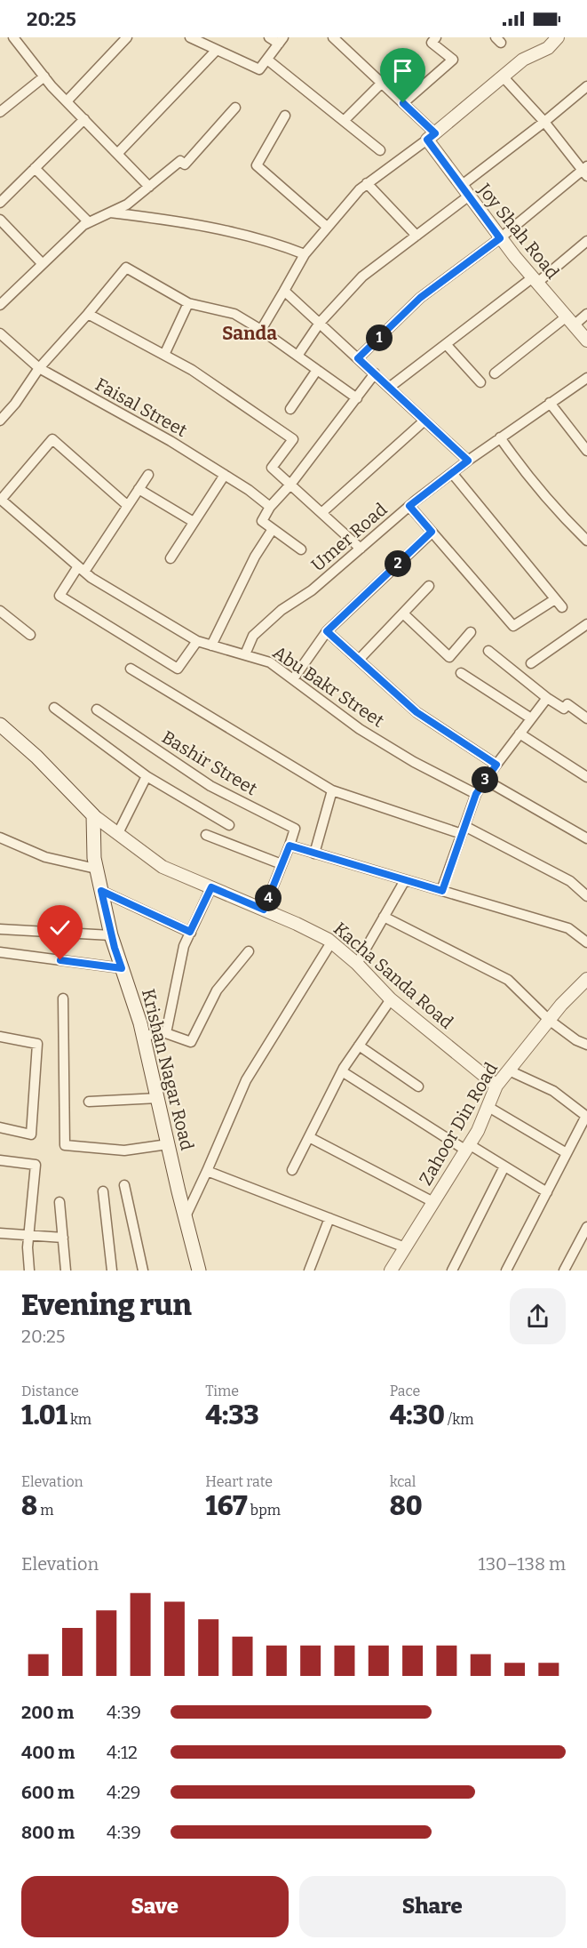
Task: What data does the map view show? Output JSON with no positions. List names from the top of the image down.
{
  "streets": {
    "main road": ["Kacha Sanda Road", "Krishan Nagar Road"],
    "street": [
      "Joy Shah Road",
      "Faisal Street",
      "Umer Road",
      "Abu Bakr Street",
      "Bashir Street",
      "Zahoor Din Road"
    ]
  },
  "crossings": [
    ["Umer Road", "Abu Bakr Street"],
    ["Kacha Sanda Road", "Krishan Nagar Road"],
    ["Kacha Sanda Road", "Zahoor Din Road"]
  ],
  "districts": ["Sanda"],
  "page": {
    "status": "20:25",
    "pins": [
      "1",
      "2",
      "3",
      "4"
    ],
    "heading": ["Evening run", "20:25"],
    "stats": [
      ["Distance", "1.01 km"],
      ["Time", "4:33"],
      ["Pace", "4:30 /km"],
      ["Elevation", "8 m"],
      ["Heart rate", "167 bpm"],
      ["kcal", "80"]
    ],
    "chart": ["Elevation", "130–138 m"],
    "list": [
      {
        "name": "200 m",
        "note": "4:39"
      },
      {
        "name": "400 m",
        "note": "4:12"
      },
      {
        "name": "600 m",
        "note": "4:29"
      },
      {
        "name": "800 m",
        "note": "4:39"
      }
    ],
    "buttons": ["Save", "Share"]
  }
}
